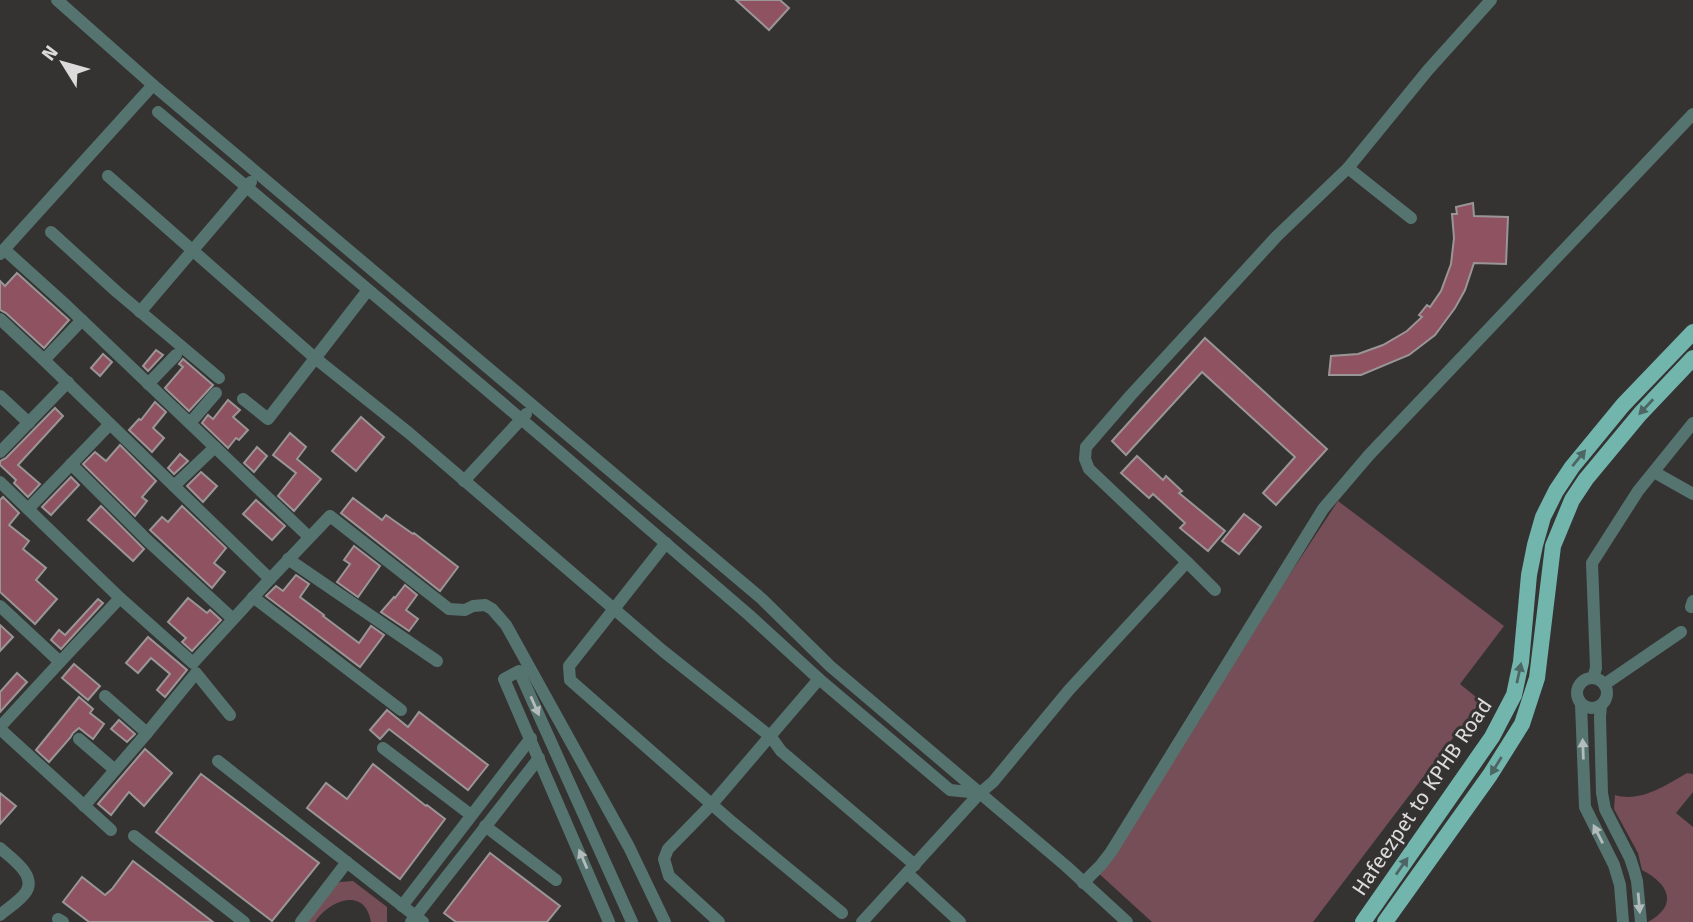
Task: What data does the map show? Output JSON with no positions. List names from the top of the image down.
{
  "streets": {
    "main road": ["Hafeezpet to KPHB Road"]
  },
  "north": "top left"
}
